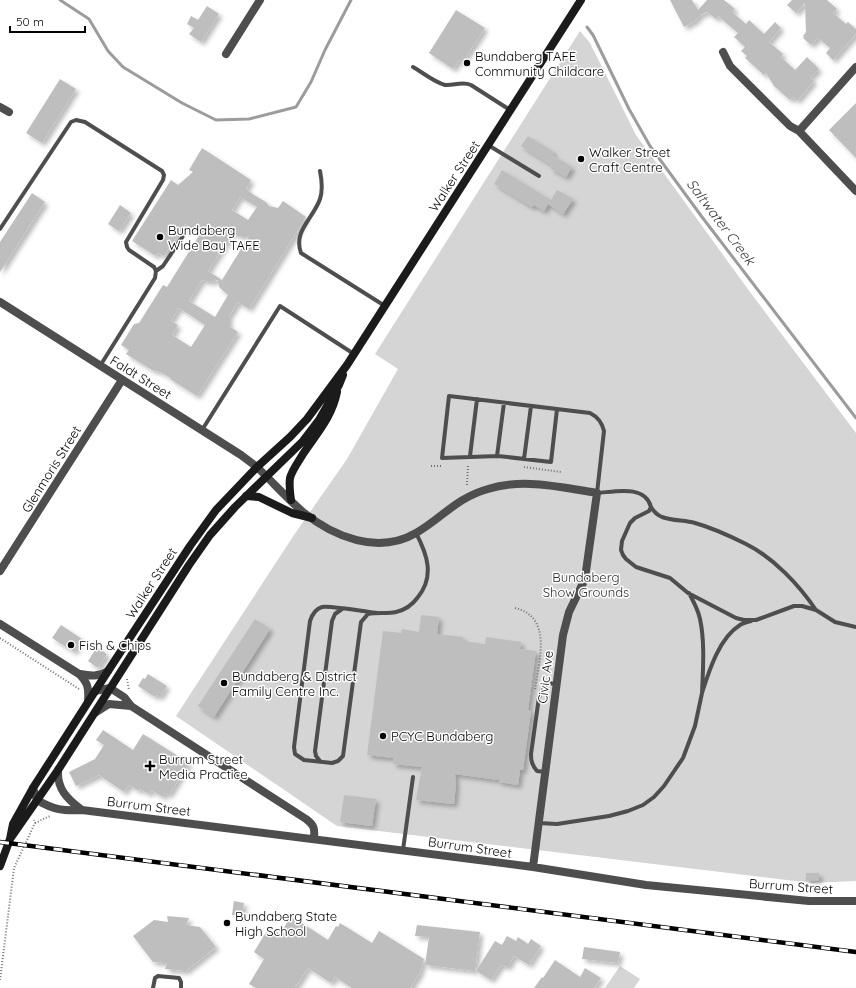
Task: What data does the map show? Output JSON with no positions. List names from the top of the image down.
{
  "streets": {
    "main road": ["Walker Street"],
    "street": [
      "Faldt Street",
      "Glenmoris Street",
      "Civic Ave",
      "Burrum Street"
    ]
  },
  "crossings": [
    ["Walker Street", "Faldt Street"],
    ["Walker Street", "Burrum Street"],
    ["Faldt Street", "Glenmoris Street"],
    ["Faldt Street", "Civic Ave"],
    ["Civic Ave", "Burrum Street"]
  ],
  "water": ["Saltwater Creek"],
  "parks": ["Bundaberg Show Grounds"],
  "places": {
    "other": [
      "Bundaberg TAFE Community Childcare",
      "Walker Street Craft Centre",
      "Bundaberg Wide Bay TAFE",
      "Fish & Chips",
      "Bundaberg & District Family Centre Inc.",
      "PCYC Bundaberg",
      "Bundaberg State High School"
    ],
    "health": ["Burrum Street Media Practice"]
  },
  "scale_bar": "50 m"
}
